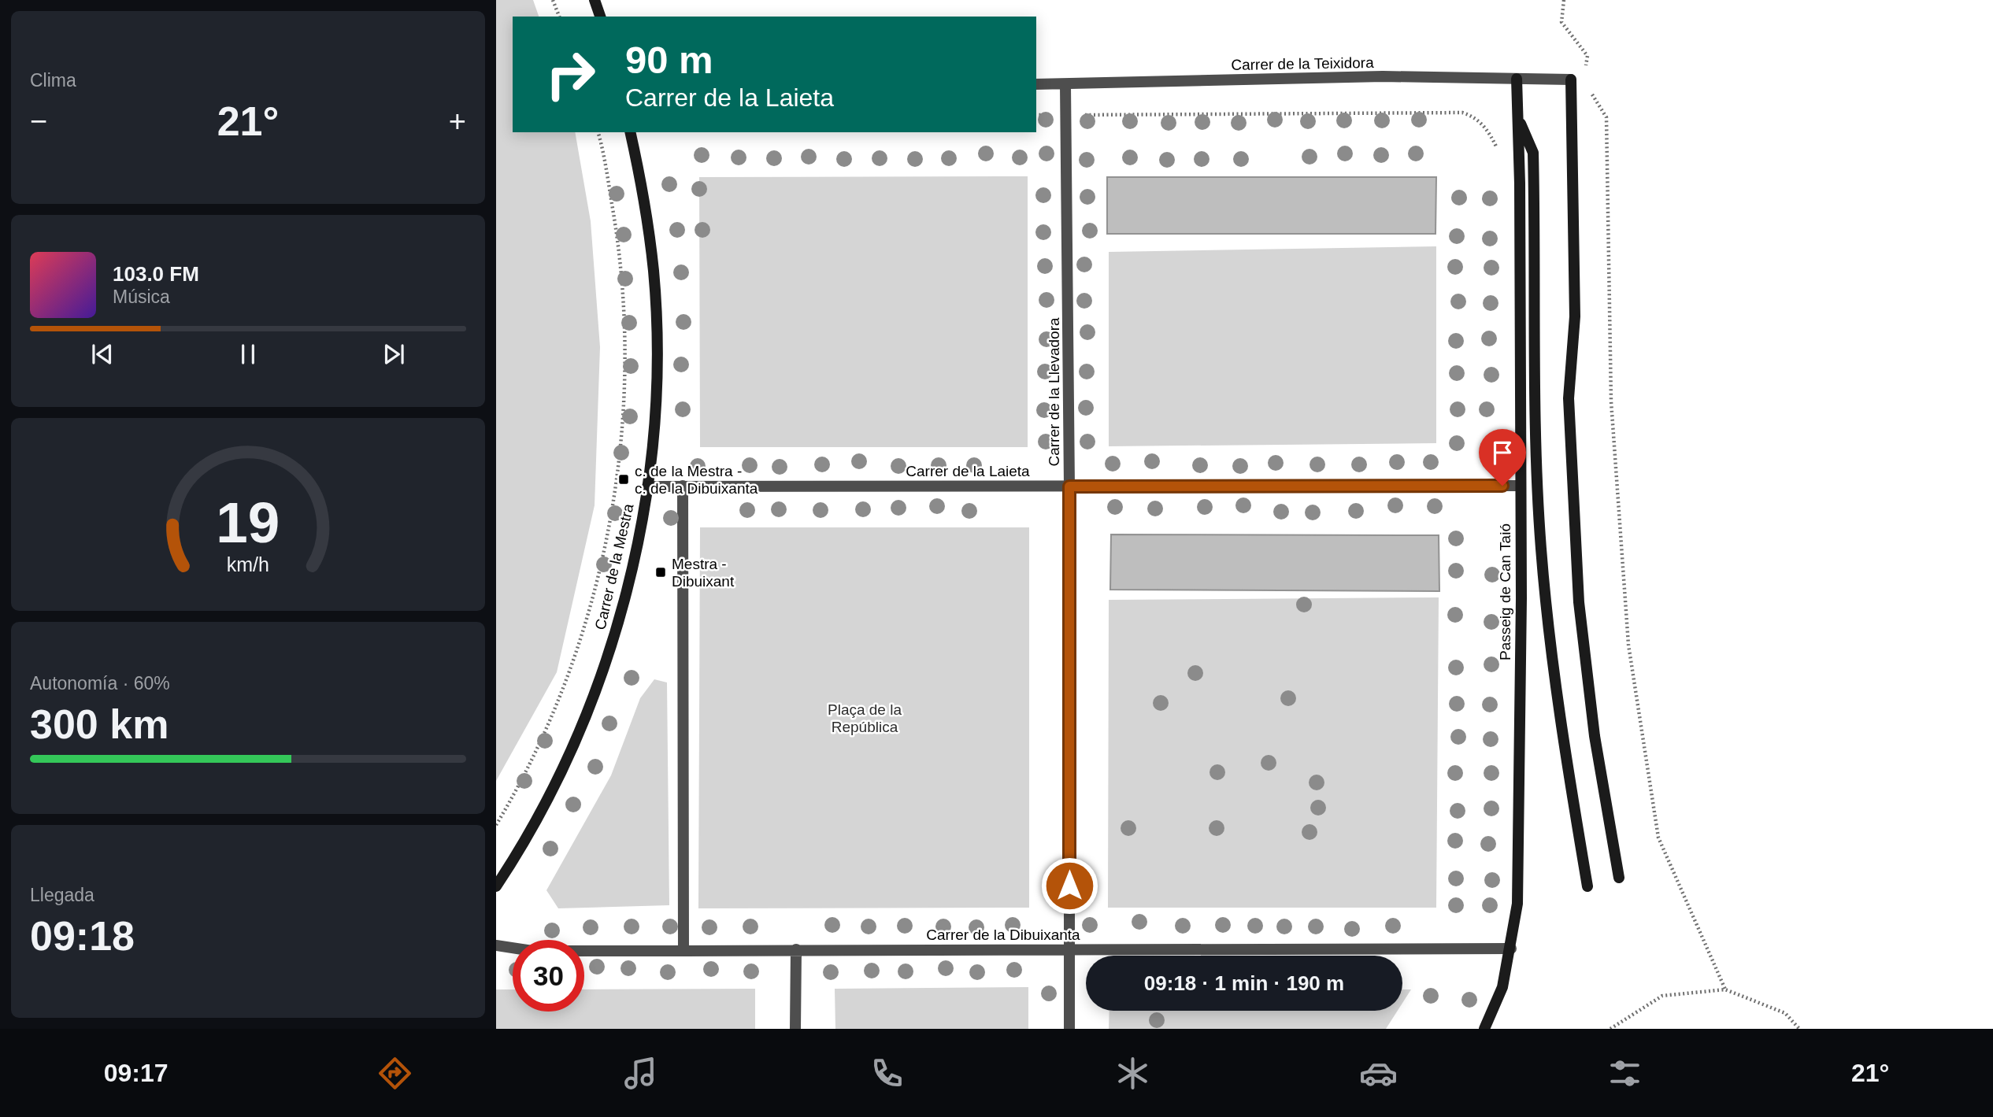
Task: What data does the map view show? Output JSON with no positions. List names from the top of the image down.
{
  "streets": {
    "main road": ["Carrer de la Mestra", "Passeig de Can Taió"],
    "street": [
      "Carrer de la Teixidora",
      "Carrer de la Llevadora",
      "Carrer de la Laieta",
      "Carrer de la Dibuixanta"
    ]
  },
  "crossings": [
    ["Carrer de la Teixidora", "Carrer de la Llevadora"],
    ["Carrer de la Teixidora", "Passeig de Can Taió"],
    ["Carrer de la Llevadora", "Carrer de la Laieta"],
    ["Carrer de la Llevadora", "Carrer de la Dibuixanta"],
    ["Carrer de la Laieta", "Carrer de la Mestra"],
    ["Carrer de la Laieta", "Passeig de Can Taió"],
    ["Passeig de Can Taió", "Carrer de la Dibuixanta"]
  ],
  "parks": ["Plaça de la República"],
  "places": {
    "transit": ["c. de la Mestra - c. de la Dibuixanta", "Mestra - Dibuixant"]
  },
  "page": {
    "tile": [
      "Clima",
      ["Autonomía · 60%", "300 km"],
      ["Llegada", "09:18"]
    ],
    "turn": ["90 m", "Carrer de la Laieta"],
    "heat": ["−", "21°", "+"],
    "song": ["103.0 FM", "Música"],
    "limit": "30",
    "trip": "09:18 · 1 min · 190 m",
    "tabs": ["09:17", "21°"],
    "gauge": ["19", "km/h"]
  }
}
